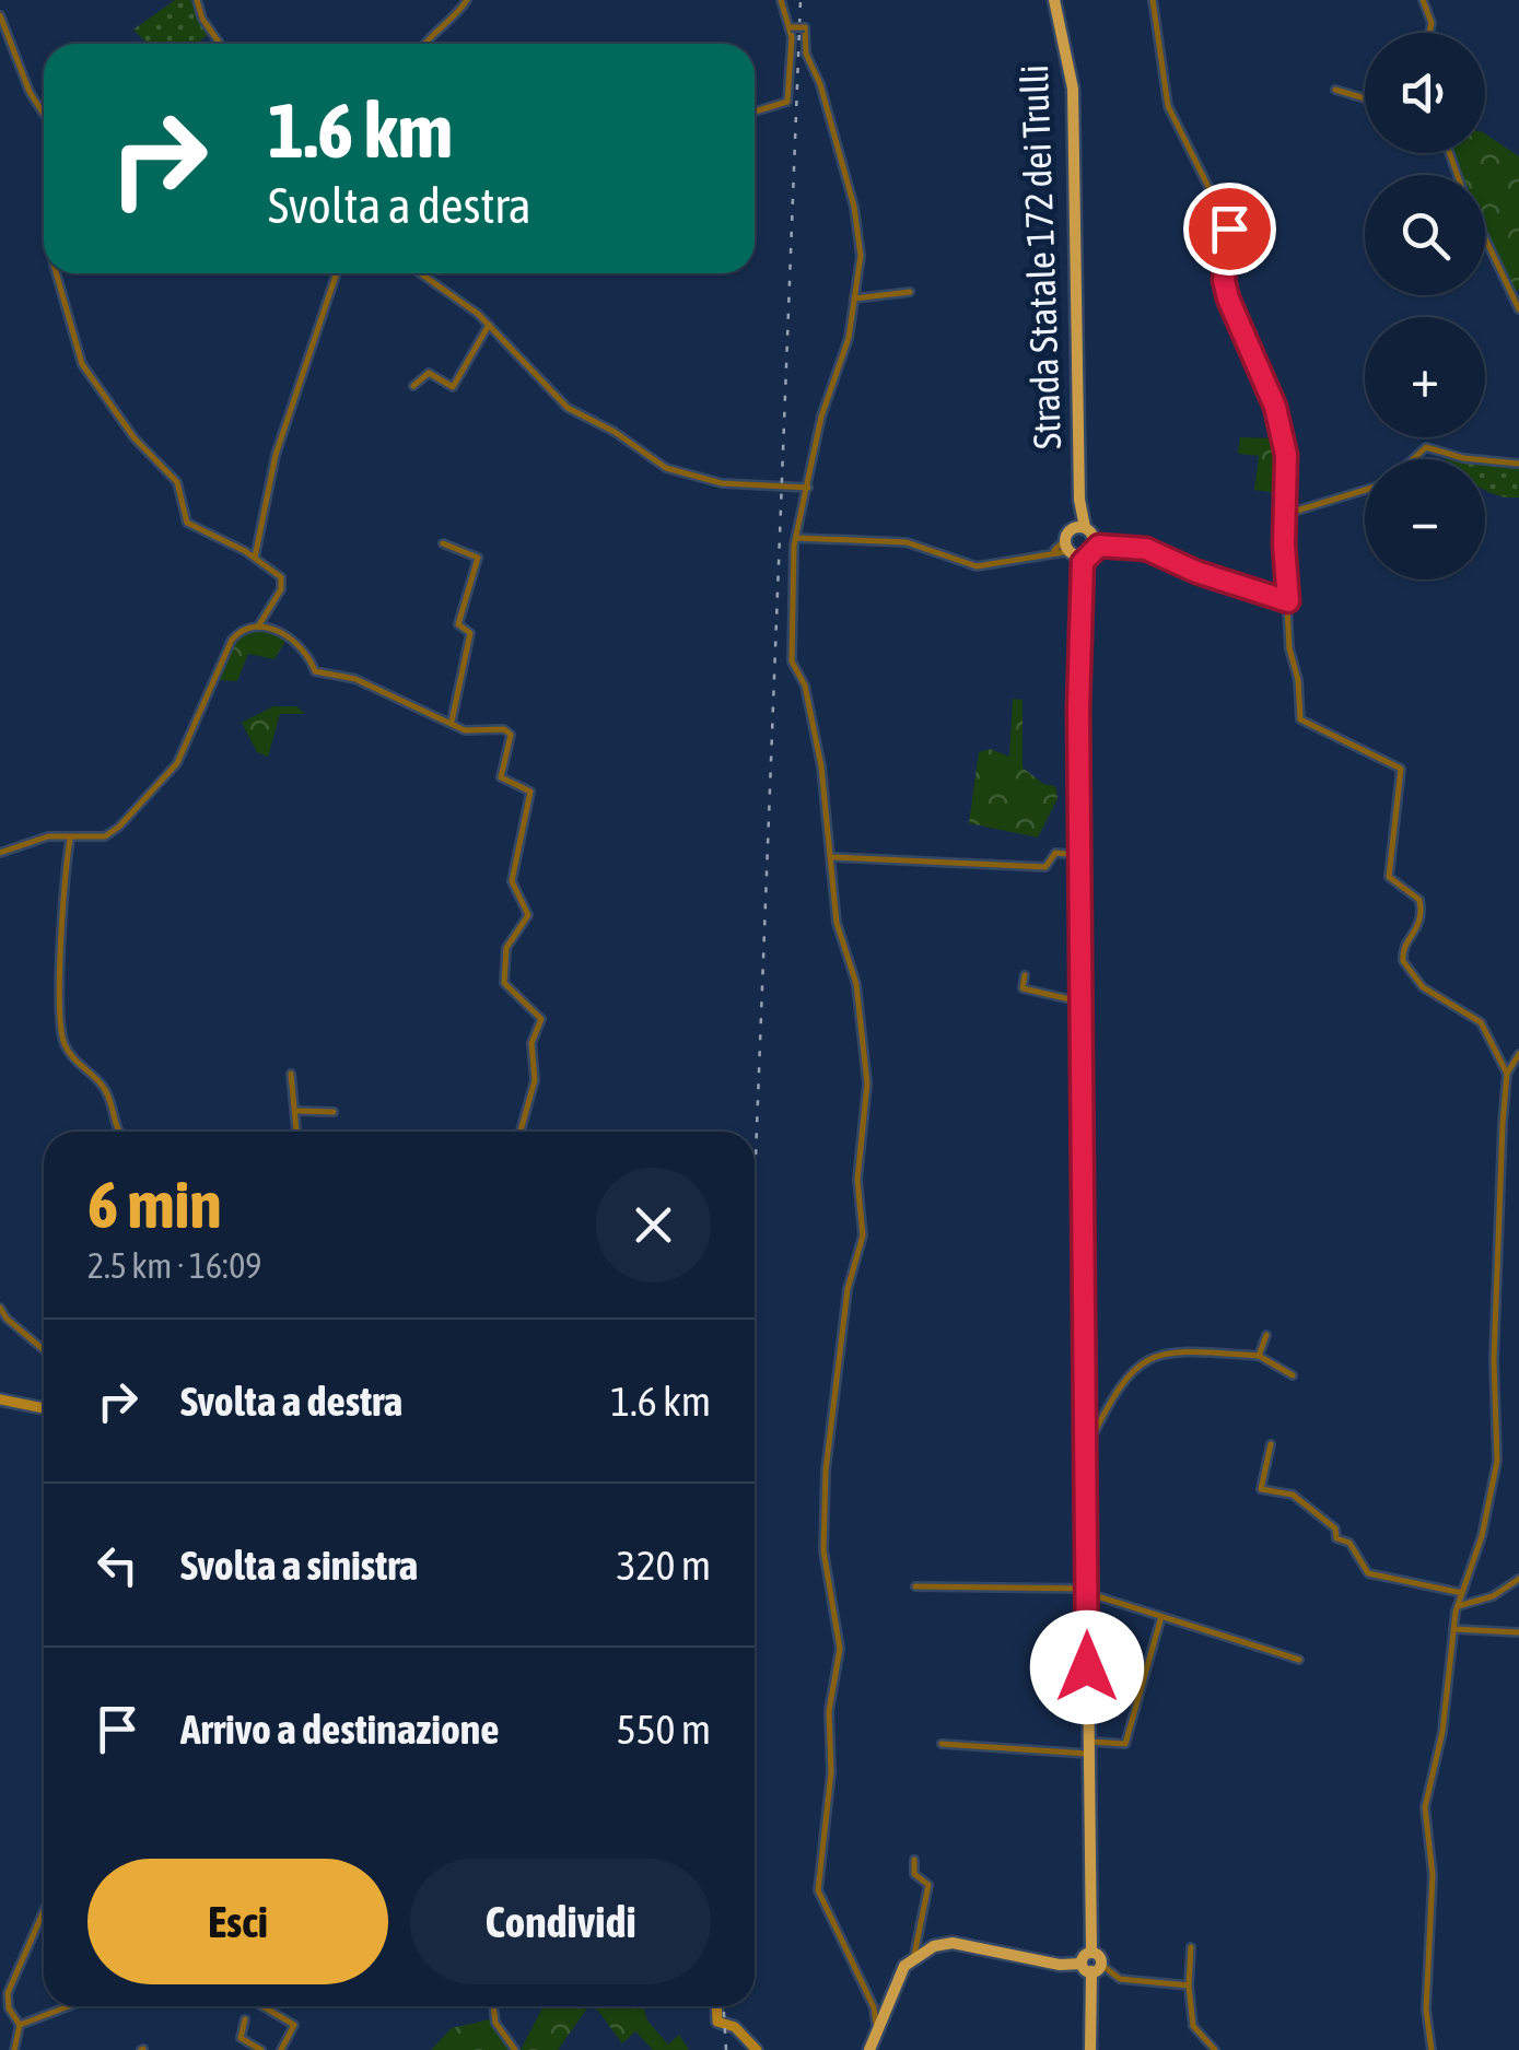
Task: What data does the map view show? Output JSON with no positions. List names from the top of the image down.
{
  "streets": {
    "main road": ["Strada Statale 172 dei Trulli"]
  },
  "page": {
    "map_buttons": ["+", "−"],
    "turn": ["1.6 km", "Svolta a destra"],
    "heading": ["6 min", "2.5 km · 16:09"],
    "list": [
      {
        "name": "Svolta a destra",
        "value": "1.6 km"
      },
      {
        "name": "Svolta a sinistra",
        "value": "320 m"
      },
      {
        "name": "Arrivo a destinazione",
        "value": "550 m"
      }
    ],
    "buttons": ["Esci", "Condividi"]
  }
}
